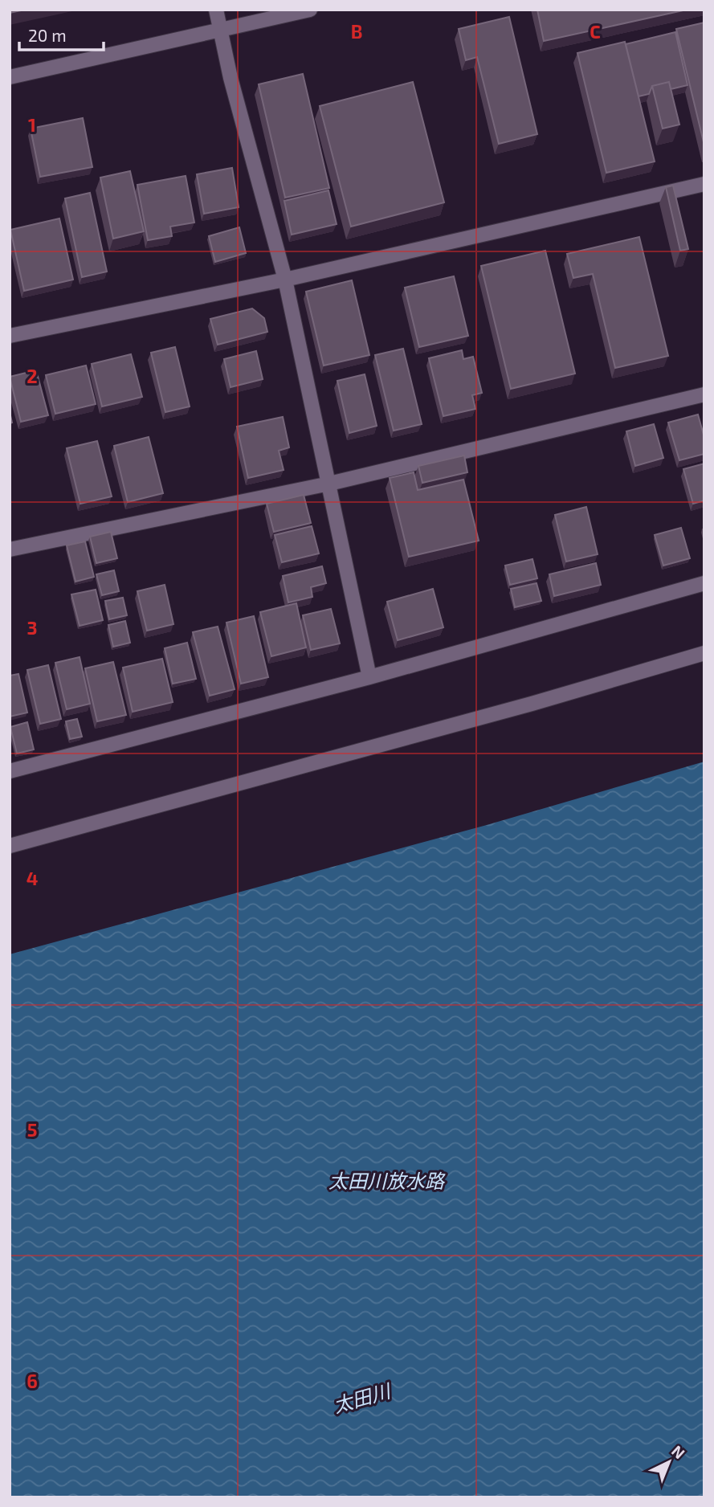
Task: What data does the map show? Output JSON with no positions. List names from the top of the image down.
{
  "water": ["太田川放水路", "太田川"],
  "scale_bar": "20 m",
  "north": "top right",
  "grid": {
    "columns": ["B", "C"],
    "rows": [
      "1",
      "2",
      "3",
      "4",
      "5",
      "6"
    ]
  }
}
